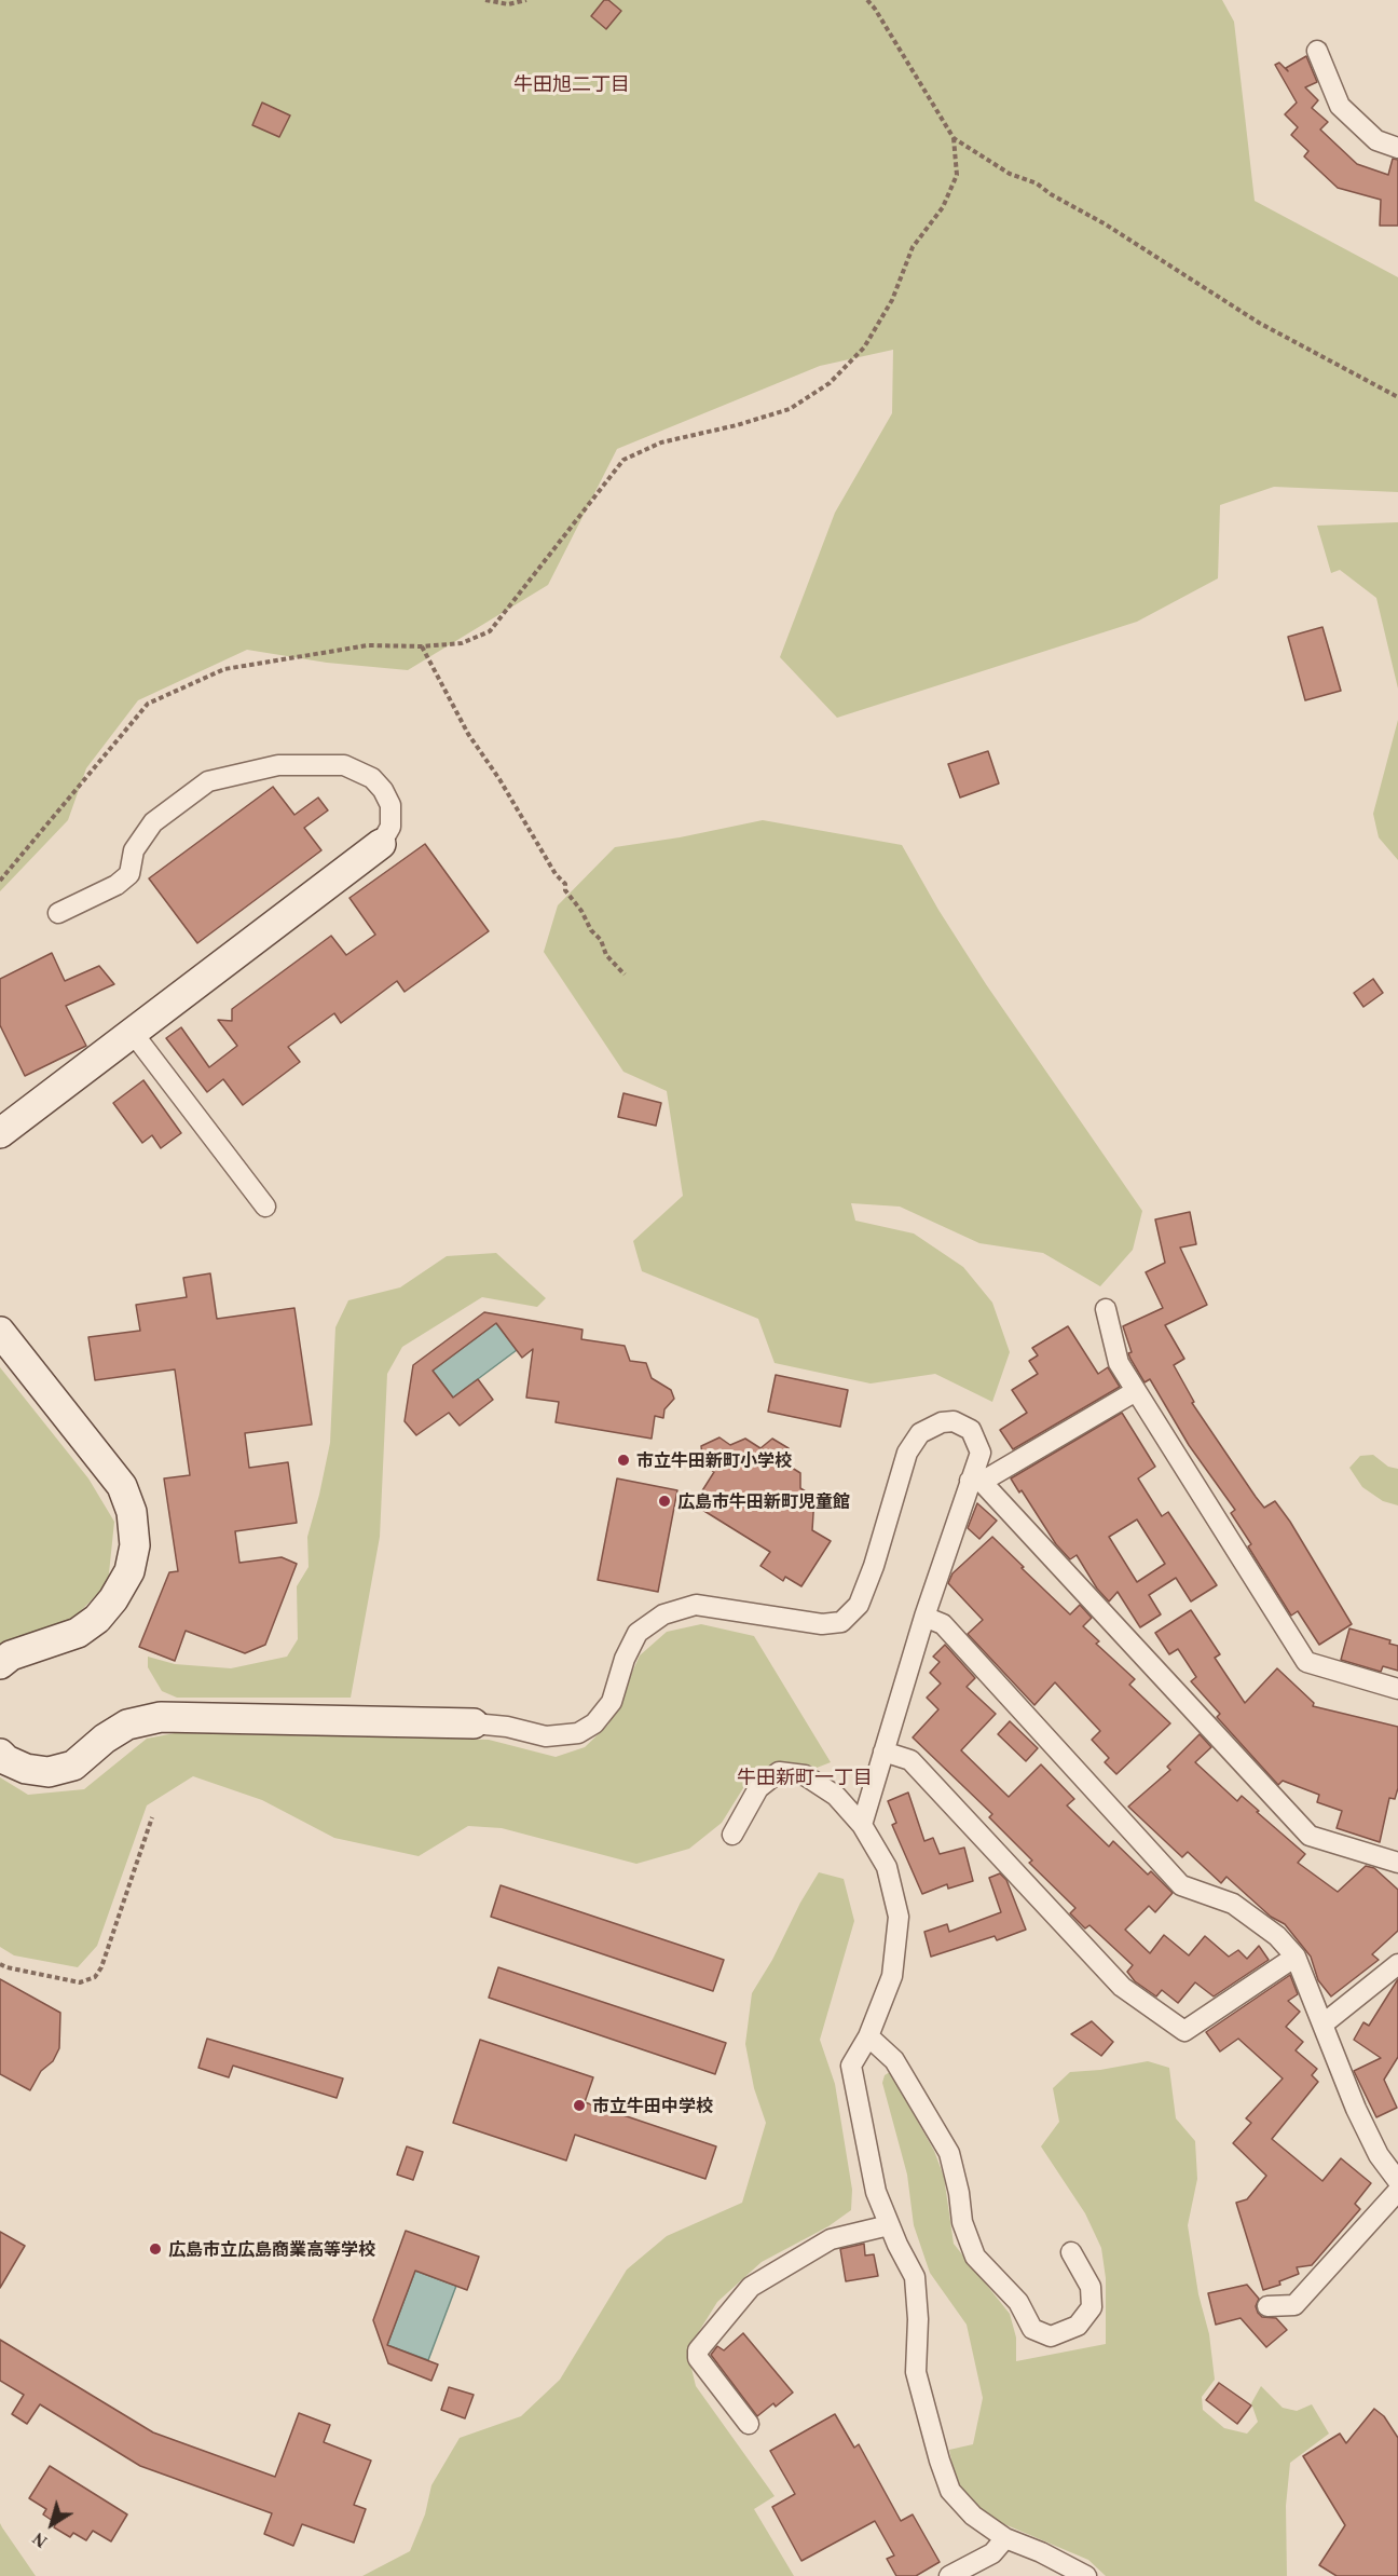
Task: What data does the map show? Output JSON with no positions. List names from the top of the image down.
{
  "districts": ["牛田旭二丁目", "牛田新町一丁目"],
  "places": [
    "市立牛田新町小学校",
    "広島市牛田新町児童館",
    "市立牛田中学校",
    "広島市立広島商業高等学校"
  ],
  "north": "bottom left"
}
